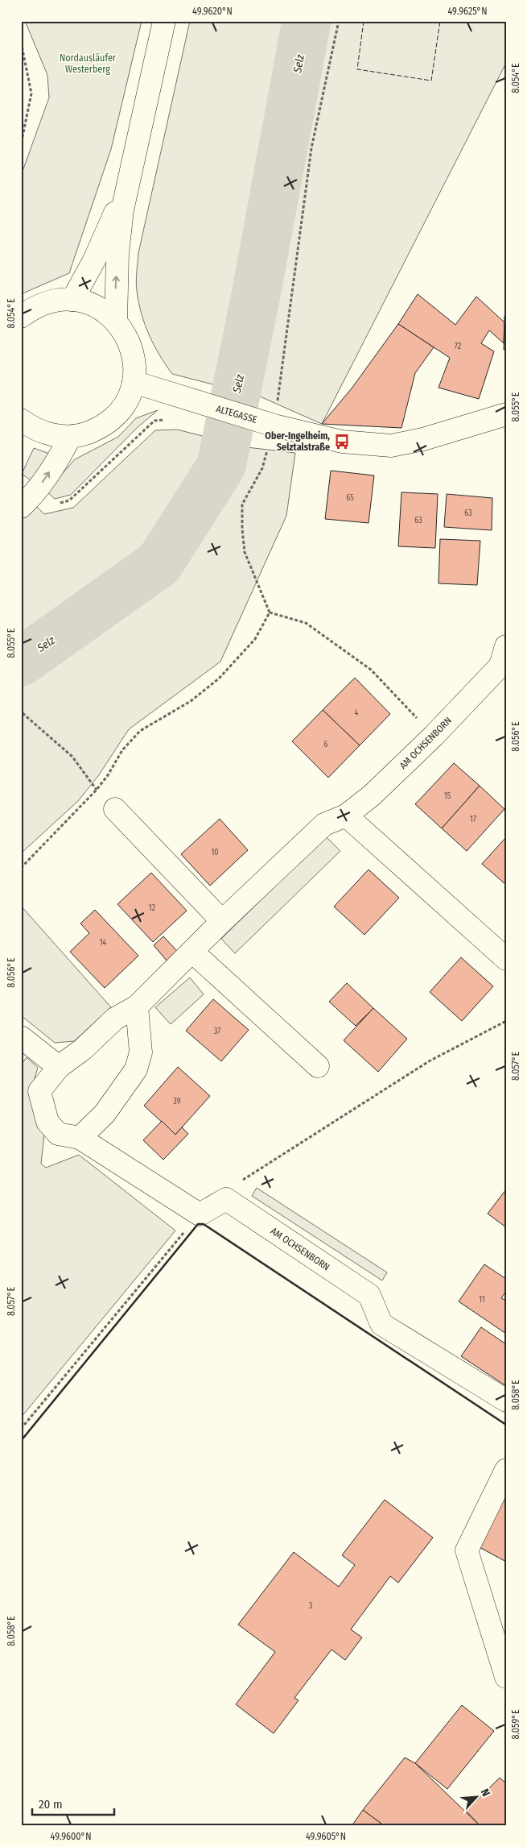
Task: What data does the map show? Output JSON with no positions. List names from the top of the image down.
{
  "streets": {
    "street": ["ALTEGASSE", "AM OCHSENBORN"]
  },
  "water": ["Selz"],
  "parks": ["Nordausläufer Westerberg"],
  "places": {
    "bus stop": ["Ober-Ingelheim, Selztalstraße"]
  },
  "house_numbers": [
    "72",
    "65",
    "63",
    "63",
    "4",
    "6",
    "15",
    "17",
    "10",
    "12",
    "14",
    "37",
    "39",
    "11",
    "3"
  ],
  "scale_bar": "20 m",
  "north": "top right",
  "coordinates": [
    "49.9620°N",
    "49.9625°N",
    "8.054°E",
    "8.055°E",
    "8.056°E",
    "8.057°E",
    "8.058°E",
    "8.059°E",
    "49.9600°N",
    "49.9605°N"
  ]
}
